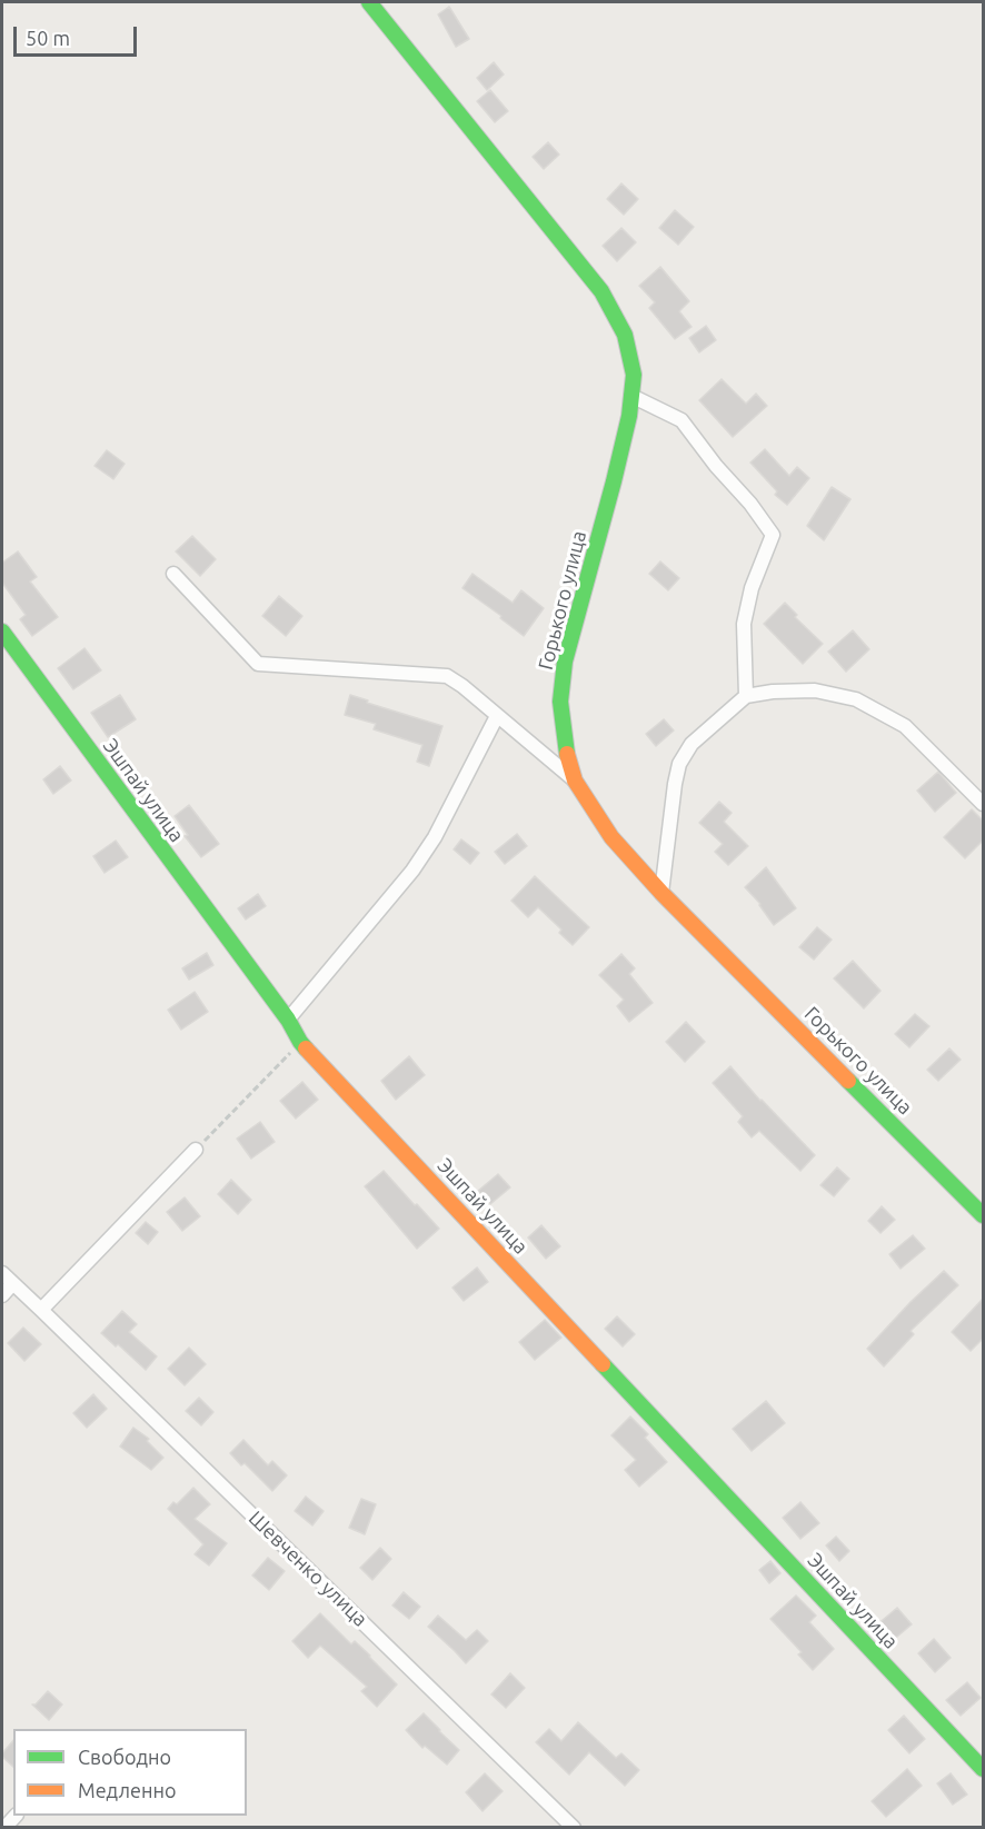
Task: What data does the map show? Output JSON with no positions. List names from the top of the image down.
{
  "streets": {
    "street": ["Горького улица", "Эшпай улица", "Шевченко улица"]
  },
  "legend": ["Свободно", "Медленно"],
  "scale_bar": "50 m"
}
